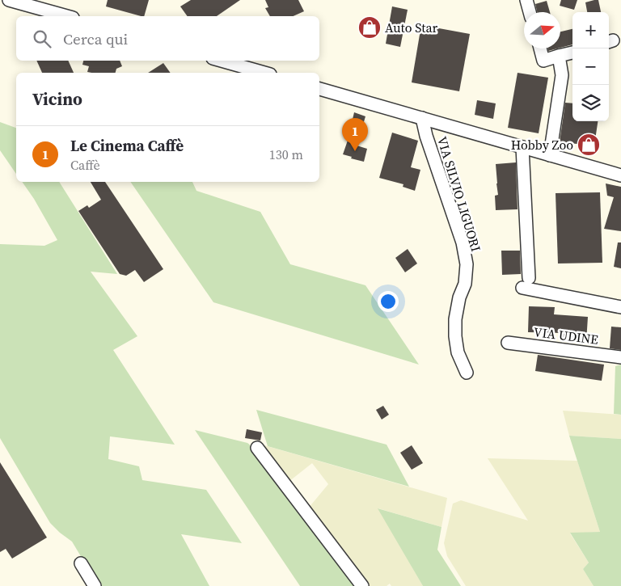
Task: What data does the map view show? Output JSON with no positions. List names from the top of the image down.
{
  "streets": {
    "street": ["VIA SILVIO LIGUORI", "VIA UDINE"]
  },
  "places": {
    "shop": ["Auto Star", "Hobby Zoo"]
  },
  "north": "right",
  "page": {
    "map_buttons": ["+", "−"],
    "search": "Cerca qui",
    "heading": "Vicino",
    "pins": "1",
    "list": [
      {
        "mark": "1",
        "name": "Le Cinema Caffè",
        "note": "Caffè",
        "value": "130 m"
      }
    ]
  }
}
